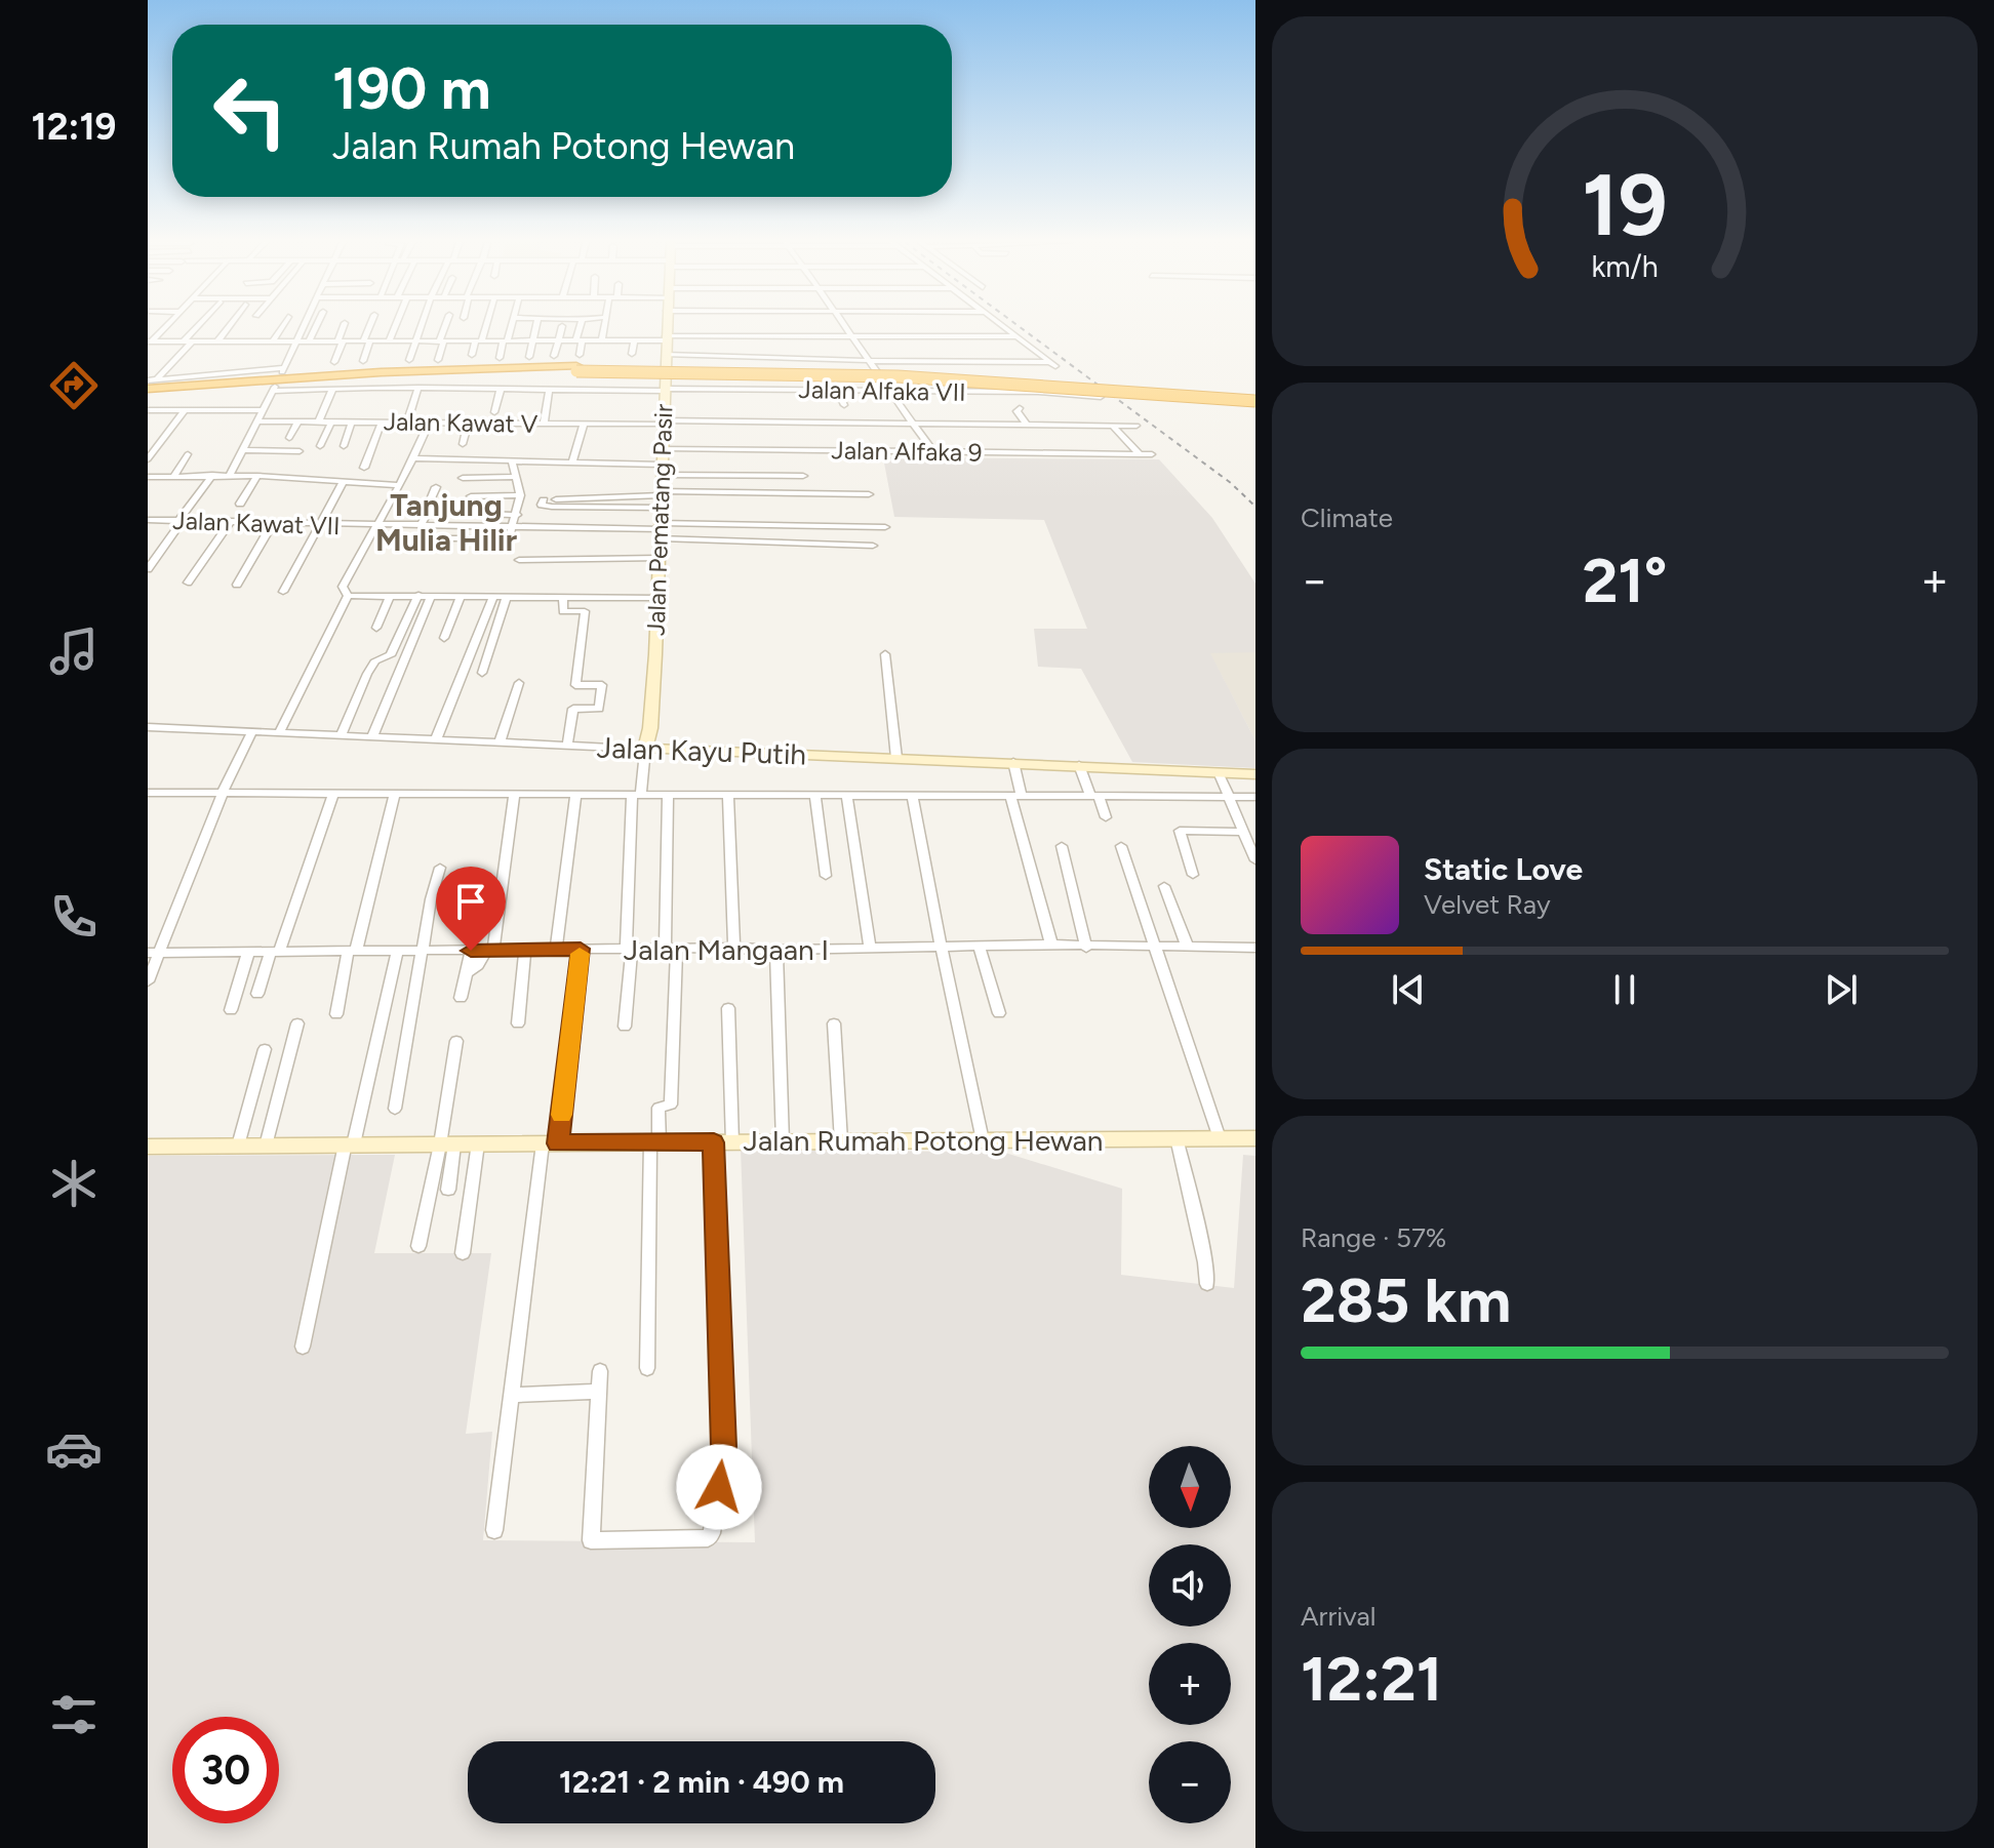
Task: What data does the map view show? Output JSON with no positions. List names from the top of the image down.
{
  "streets": {
    "street": [
      "Jalan Alfaka VII",
      "Jalan Kawat V",
      "Jalan Alfaka 9",
      "Jalan Pematang Pasir",
      "Jalan Kawat VII",
      "Jalan Kayu Putih",
      "Jalan Mangaan I",
      "Jalan Rumah Potong Hewan"
    ]
  },
  "crossings": [
    ["Jalan Alfaka VII", "Jalan Pematang Pasir"],
    ["Jalan Kawat V", "Jalan Pematang Pasir"],
    ["Jalan Alfaka 9", "Jalan Pematang Pasir"],
    ["Jalan Pematang Pasir", "Jalan Kawat VII"],
    ["Jalan Pematang Pasir", "Jalan Kayu Putih"]
  ],
  "districts": ["Tanjung Mulia Hilir"],
  "north": "bottom",
  "page": {
    "tabs": "12:19",
    "turn": ["190 m", "Jalan Rumah Potong Hewan"],
    "tile": [
      "Climate",
      ["Range · 57%", "285 km"],
      ["Arrival", "12:21"]
    ],
    "heat": ["−", "21°", "+"],
    "song": ["Static Love", "Velvet Ray"],
    "map_buttons": ["+", "−"],
    "limit": "30",
    "trip": "12:21 · 2 min · 490 m",
    "gauge": ["19", "km/h"]
  }
}
